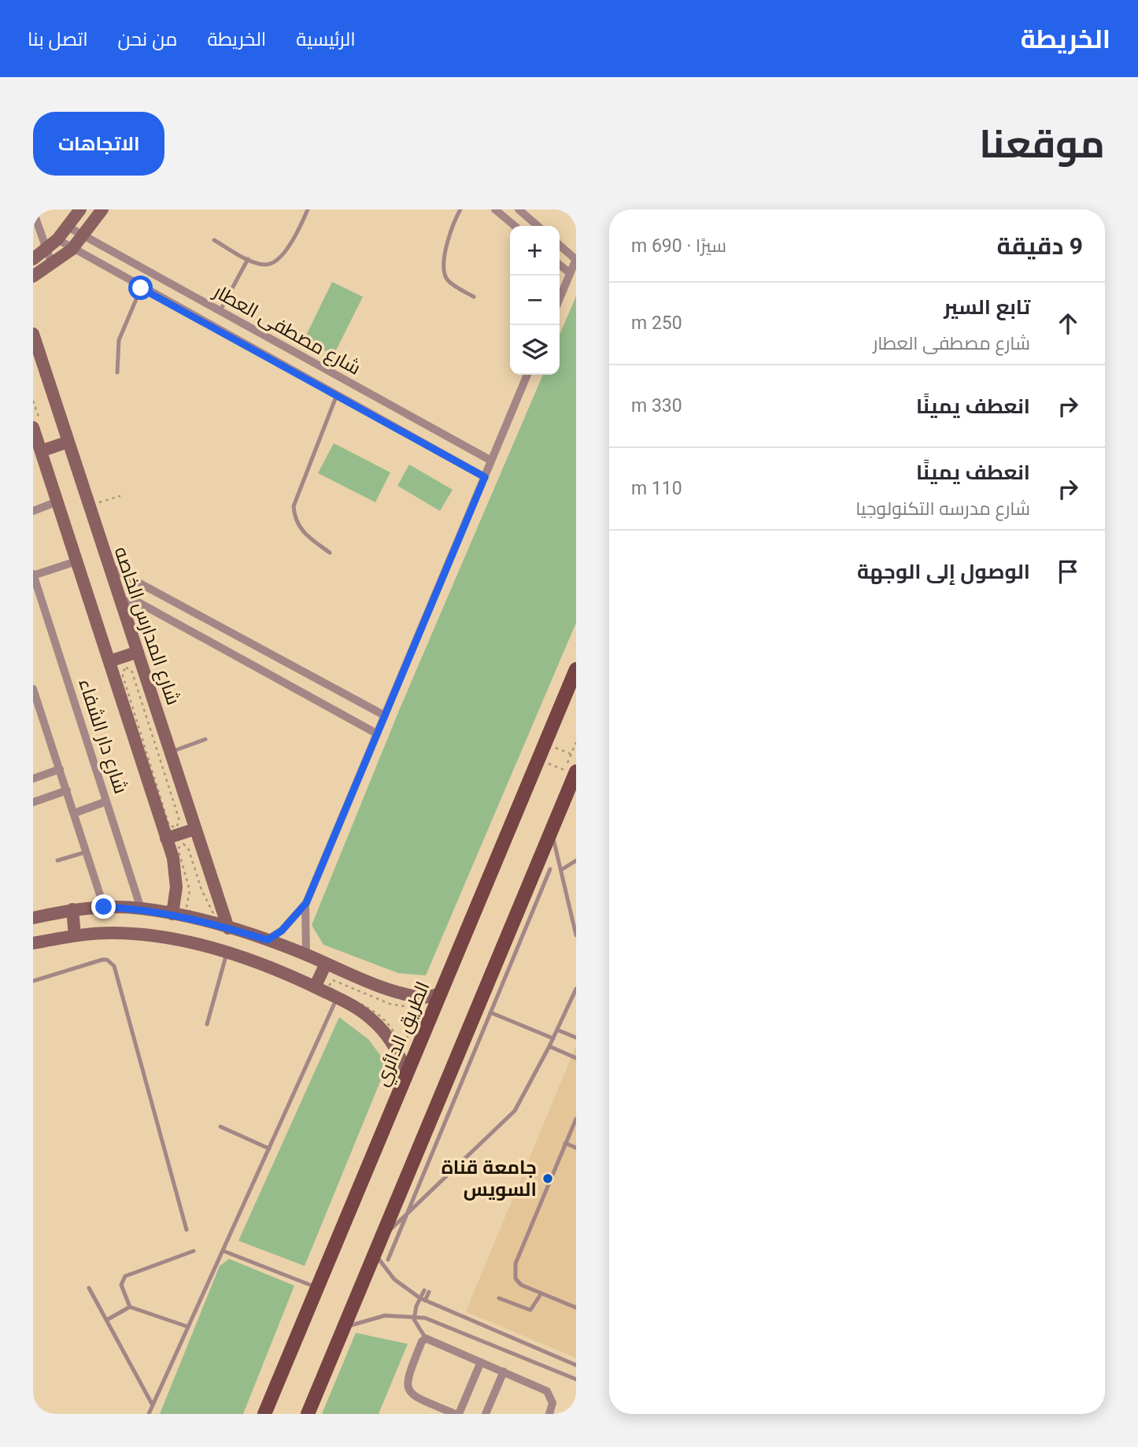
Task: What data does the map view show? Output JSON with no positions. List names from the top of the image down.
{
  "streets": {
    "main road": ["الطريق الدائري"],
    "street": ["شارع مصطفى العطار", "شارع المدارس الخاصه", "شارع دار الشفاء"]
  },
  "places": ["جامعة قناة السويس"],
  "page": {
    "header": "الخريطة",
    "nav": [
      "الرئيسية",
      "الخريطة",
      "من نحن",
      "اتصل بنا"
    ],
    "title": "موقعنا",
    "buttons": "الاتجاهات",
    "heading": ["9 دقيقة", "سيرًا · 690 m"],
    "map_buttons": ["+", "−"],
    "list": [
      ["تابع السير", "شارع مصطفى العطار", "250 m"],
      ["انعطف يمينًا", "330 m"],
      ["انعطف يمينًا", "شارع مدرسه التكنولوجيا", "110 m"],
      "الوصول إلى الوجهة"
    ]
  }
}
